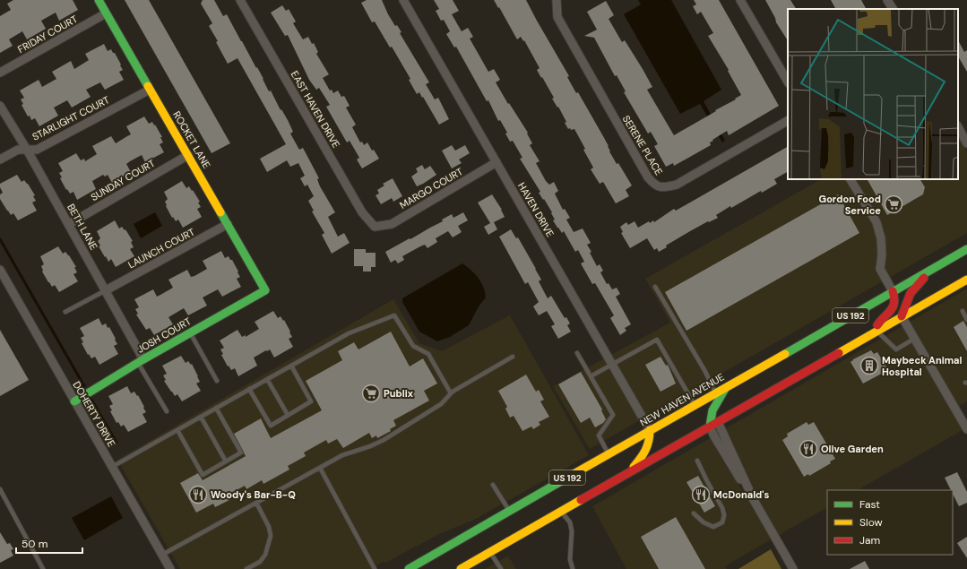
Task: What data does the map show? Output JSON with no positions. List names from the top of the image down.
{
  "streets": {
    "main road": [
      "ROCKET LANE",
      "US 192",
      "JOSH COURT",
      "NEW HAVEN AVENUE"
    ],
    "street": [
      "FRIDAY COURT",
      "EAST HAVEN DRIVE",
      "STARLIGHT COURT",
      "SERENE PLACE",
      "SUNDAY COURT",
      "MARGO COURT",
      "HAVEN DRIVE",
      "BETH LANE",
      "LAUNCH COURT",
      "DOHERTY DRIVE"
    ]
  },
  "crossings": [
    ["FRIDAY COURT", "ROCKET LANE"],
    ["EAST HAVEN DRIVE", "MARGO COURT"],
    ["STARLIGHT COURT", "ROCKET LANE"],
    ["STARLIGHT COURT", "BETH LANE"],
    ["ROCKET LANE", "SUNDAY COURT"],
    ["ROCKET LANE", "LAUNCH COURT"],
    ["ROCKET LANE", "JOSH COURT"],
    ["SUNDAY COURT", "BETH LANE"],
    ["MARGO COURT", "HAVEN DRIVE"],
    ["HAVEN DRIVE", "NEW HAVEN AVENUE"],
    ["BETH LANE", "LAUNCH COURT"],
    ["BETH LANE", "JOSH COURT"],
    ["JOSH COURT", "DOHERTY DRIVE"]
  ],
  "places": {
    "supermarket": ["Gordon Food Service", "Publix"],
    "building": ["Maybeck Animal Hospital"],
    "restaurant": ["Olive Garden", "Woody's Bar-B-Q", "McDonald's"]
  },
  "legend": ["Fast", "Slow", "Jam"],
  "scale_bar": "50 m"
}
